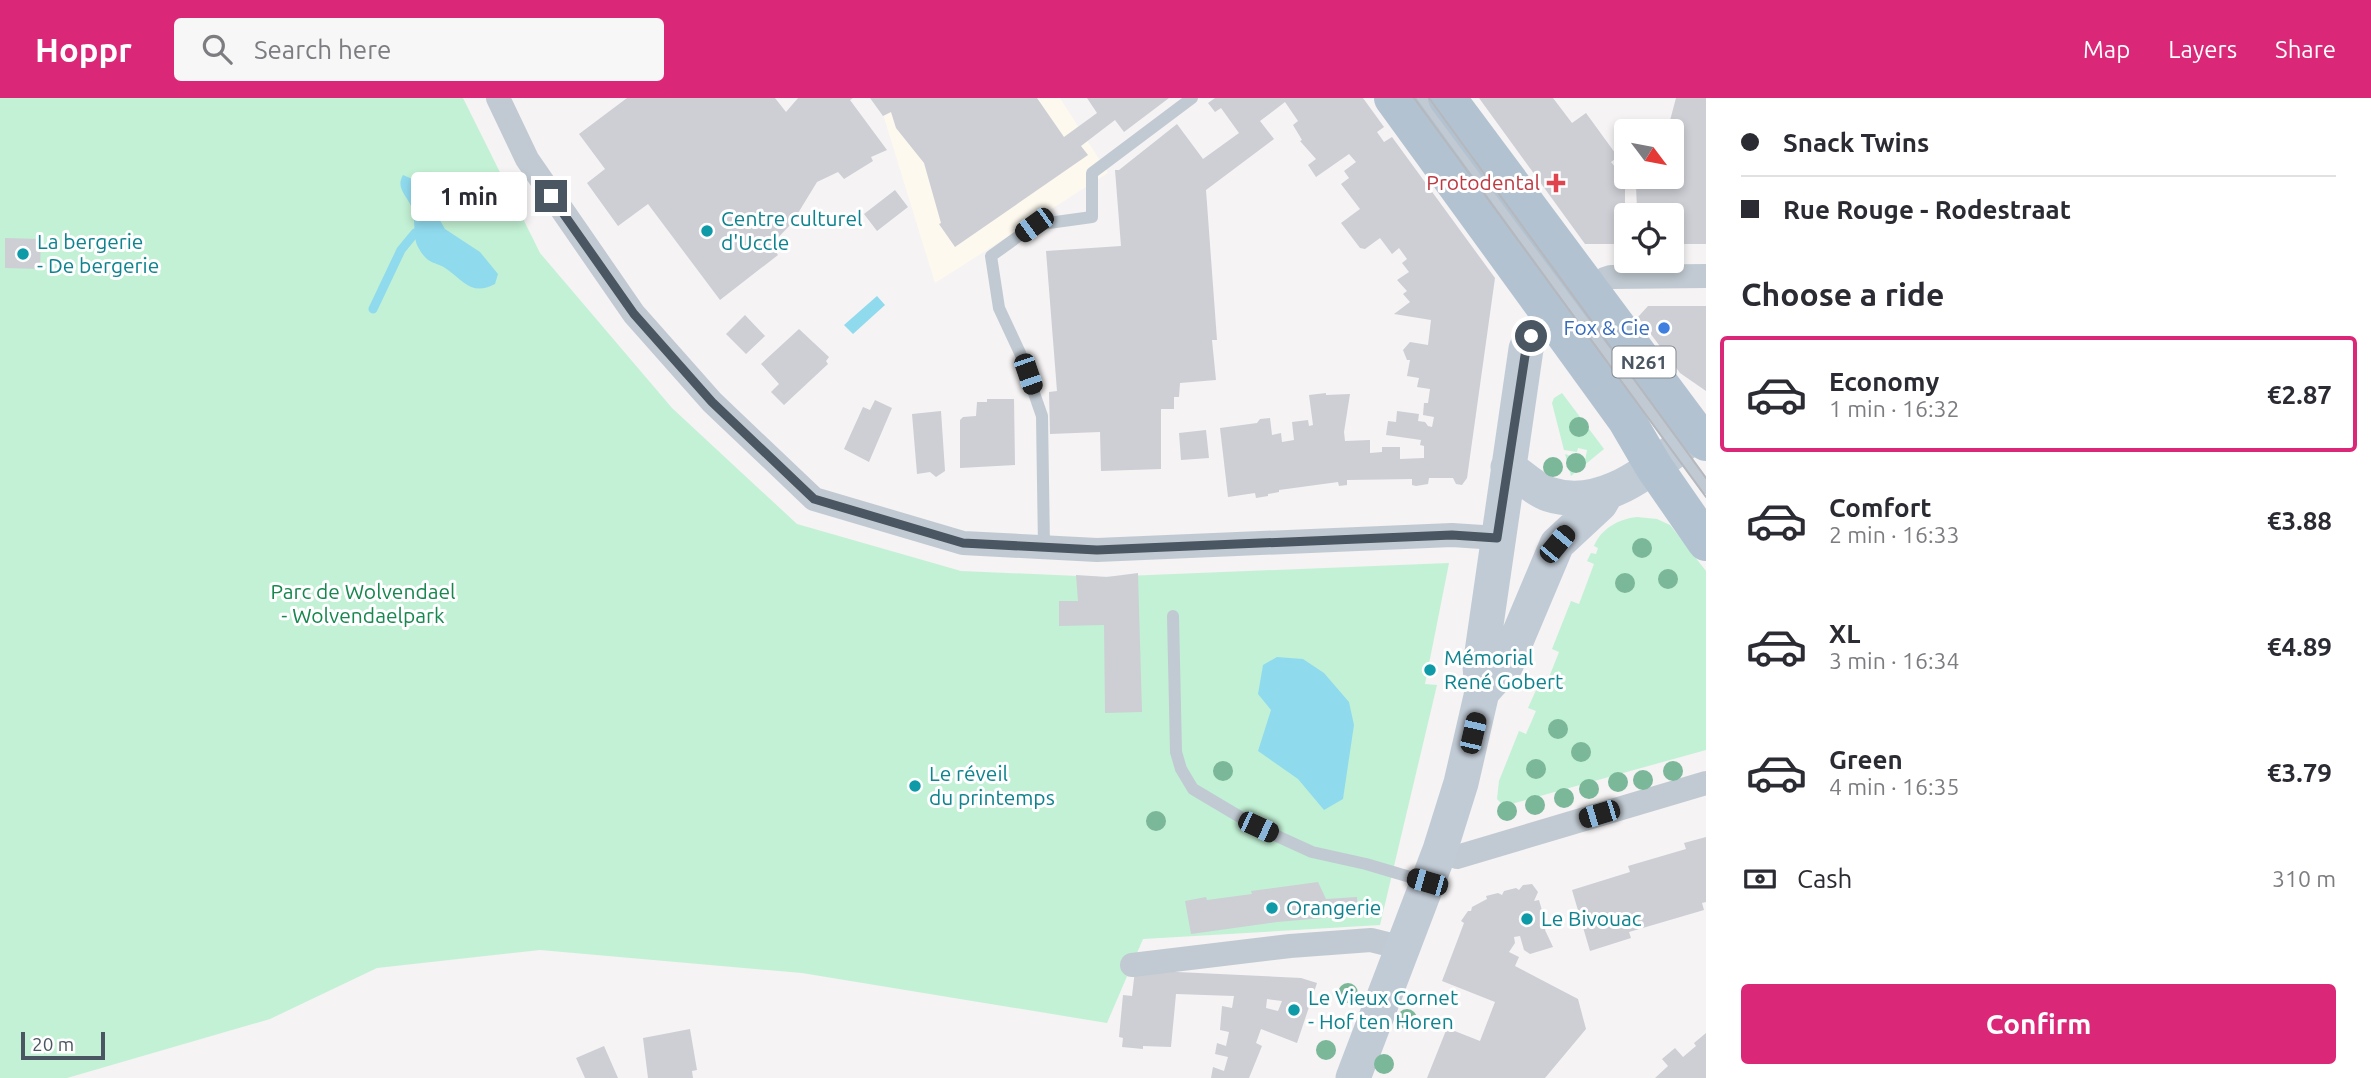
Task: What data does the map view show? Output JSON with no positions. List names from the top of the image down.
{
  "streets": {
    "main road": ["N261"]
  },
  "parks": ["Parc de Wolvendael - Wolvendaelpark"],
  "places": {
    "health": ["Protodental"],
    "other": [
      "Centre culturel d'Uccle",
      "La bergerie - De bergerie",
      "Fox & Cie",
      "Mémorial René Gobert",
      "Le réveil du printemps",
      "Orangerie",
      "Le Bivouac",
      "Le Vieux Cornet - Hof ten Horen"
    ]
  },
  "scale_bar": "20 m",
  "north": "bottom right",
  "page": {
    "header": "Hoppr",
    "search": "Search here",
    "nav": ["Map", "Layers", "Share"],
    "banner": ["Snack Twins", "Rue Rouge - Rodestraat"],
    "bubble": "1 min",
    "heading": "Choose a ride",
    "list": [
      {
        "name": "Economy",
        "note": "1 min · 16:32",
        "value": "€2.87"
      },
      {
        "name": "Comfort",
        "note": "2 min · 16:33",
        "value": "€3.88"
      },
      {
        "name": "XL",
        "note": "3 min · 16:34",
        "value": "€4.89"
      },
      {
        "name": "Green",
        "note": "4 min · 16:35",
        "value": "€3.79"
      }
    ],
    "pay": ["Cash", "310 m"],
    "buttons": "Confirm",
    "scale": "20 m"
  }
}
